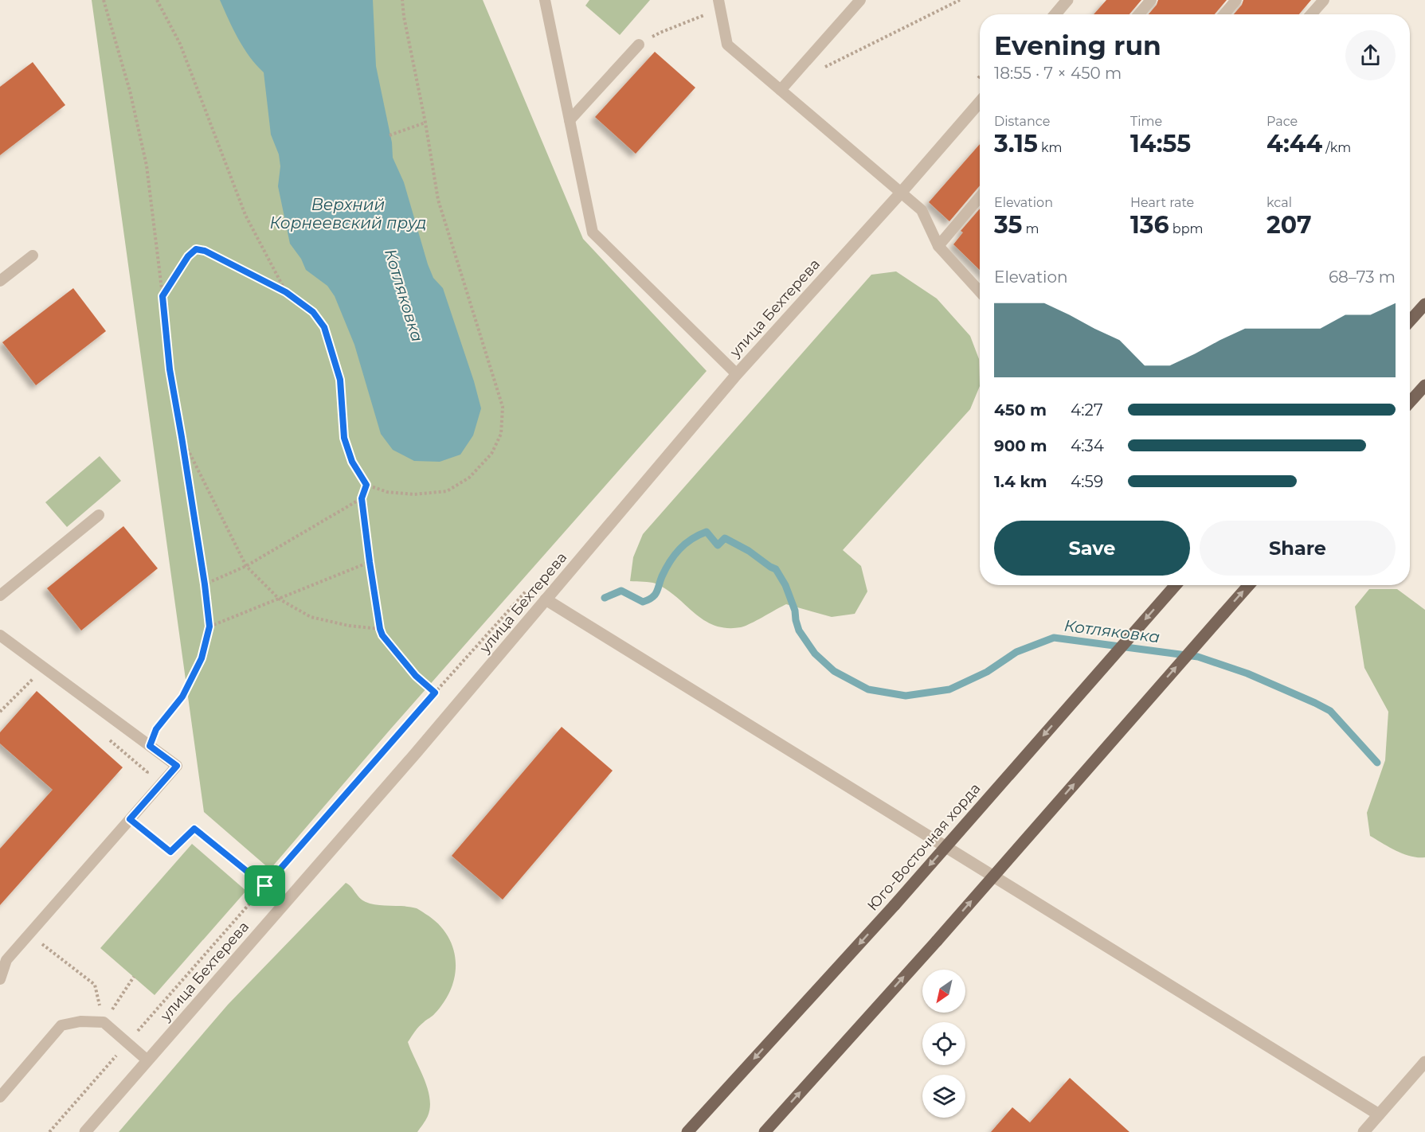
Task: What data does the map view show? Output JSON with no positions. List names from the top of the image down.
{
  "streets": {
    "main road": ["Юго-Восточная хорда"],
    "street": ["улица Бехтерева"]
  },
  "water": ["Верхний Корнеевский пруд", "Котляковка"],
  "north": "bottom left",
  "page": {
    "heading": ["Evening run", "18:55 · 7 × 450 m"],
    "stats": [
      ["Distance", "3.15 km"],
      ["Time", "14:55"],
      ["Pace", "4:44 /km"],
      ["Elevation", "35 m"],
      ["Heart rate", "136 bpm"],
      ["kcal", "207"]
    ],
    "chart": ["Elevation", "68–73 m"],
    "list": [
      {
        "name": "450 m",
        "note": "4:27"
      },
      {
        "name": "900 m",
        "note": "4:34"
      },
      {
        "name": "1.4 km",
        "note": "4:59"
      }
    ],
    "buttons": ["Save", "Share"]
  }
}
